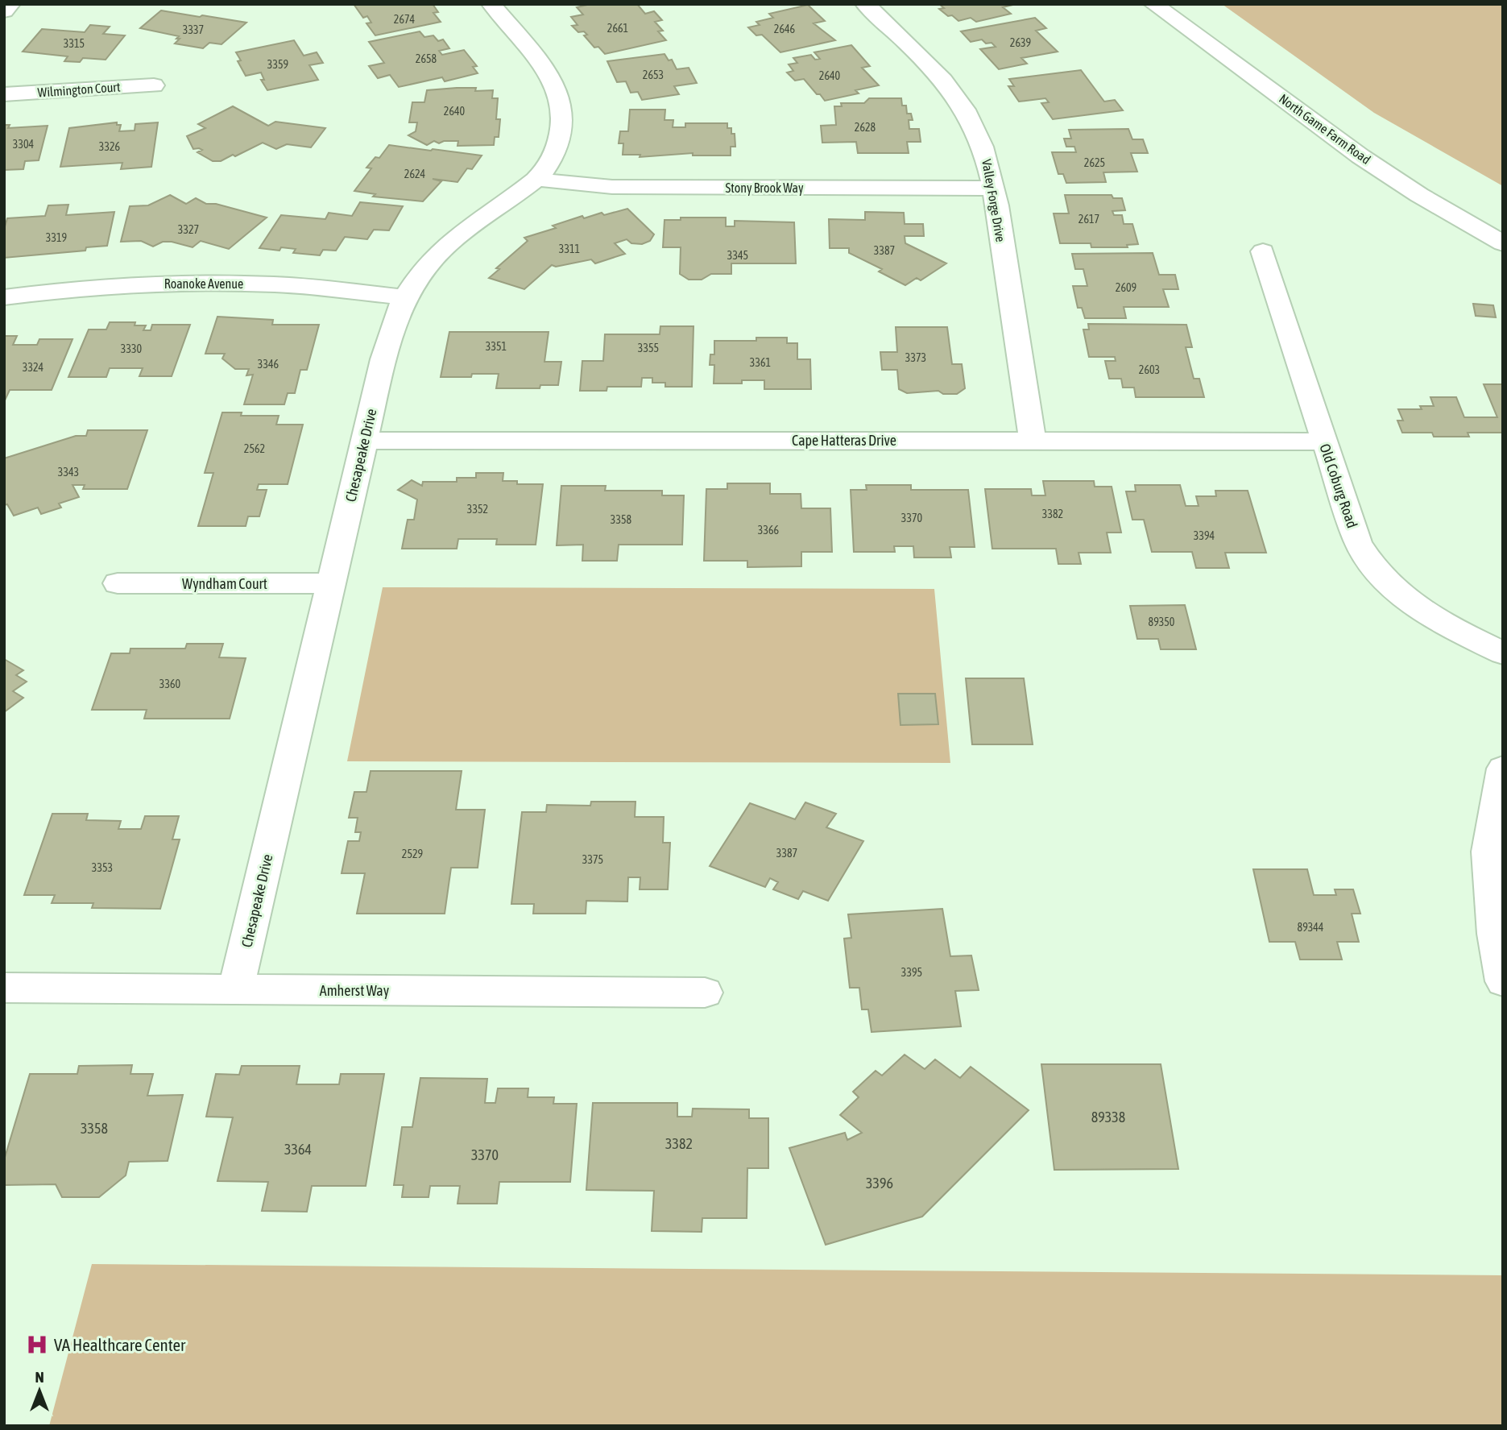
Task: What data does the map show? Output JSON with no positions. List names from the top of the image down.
{
  "streets": {
    "street": [
      "Wilmington Court",
      "North Game Farm Road",
      "Stony Brook Way",
      "Valley Forge Drive",
      "Roanoke Avenue",
      "Cape Hatteras Drive",
      "Chesapeake Drive",
      "Old Coburg Road",
      "Wyndham Court",
      "Amherst Way"
    ]
  },
  "crossings": [
    ["Stony Brook Way", "Valley Forge Drive"],
    ["Stony Brook Way", "Chesapeake Drive"],
    ["Valley Forge Drive", "Cape Hatteras Drive"],
    ["Roanoke Avenue", "Chesapeake Drive"],
    ["Cape Hatteras Drive", "Chesapeake Drive"],
    ["Cape Hatteras Drive", "Old Coburg Road"],
    ["Chesapeake Drive", "Wyndham Court"],
    ["Chesapeake Drive", "Amherst Way"]
  ],
  "places": {
    "hospital": ["VA Healthcare Center"]
  },
  "house_numbers": [
    "2674",
    "2661",
    "2646",
    "3337",
    "2639",
    "3315",
    "2658",
    "3359",
    "2653",
    "2640",
    "2640",
    "2628",
    "3304",
    "3326",
    "2625",
    "2624",
    "2617",
    "3327",
    "3319",
    "3311",
    "3387",
    "3345",
    "2609",
    "3351",
    "3355",
    "3330",
    "3373",
    "3361",
    "3346",
    "3324",
    "2603",
    "2562",
    "3343",
    "3352",
    "3382",
    "3370",
    "3358",
    "3366",
    "3394",
    "89350",
    "3360",
    "3387",
    "2529",
    "3375",
    "3353",
    "89344",
    "3395",
    "89338",
    "3358",
    "3382",
    "3364",
    "3370",
    "3396"
  ],
  "north": "top"
}
